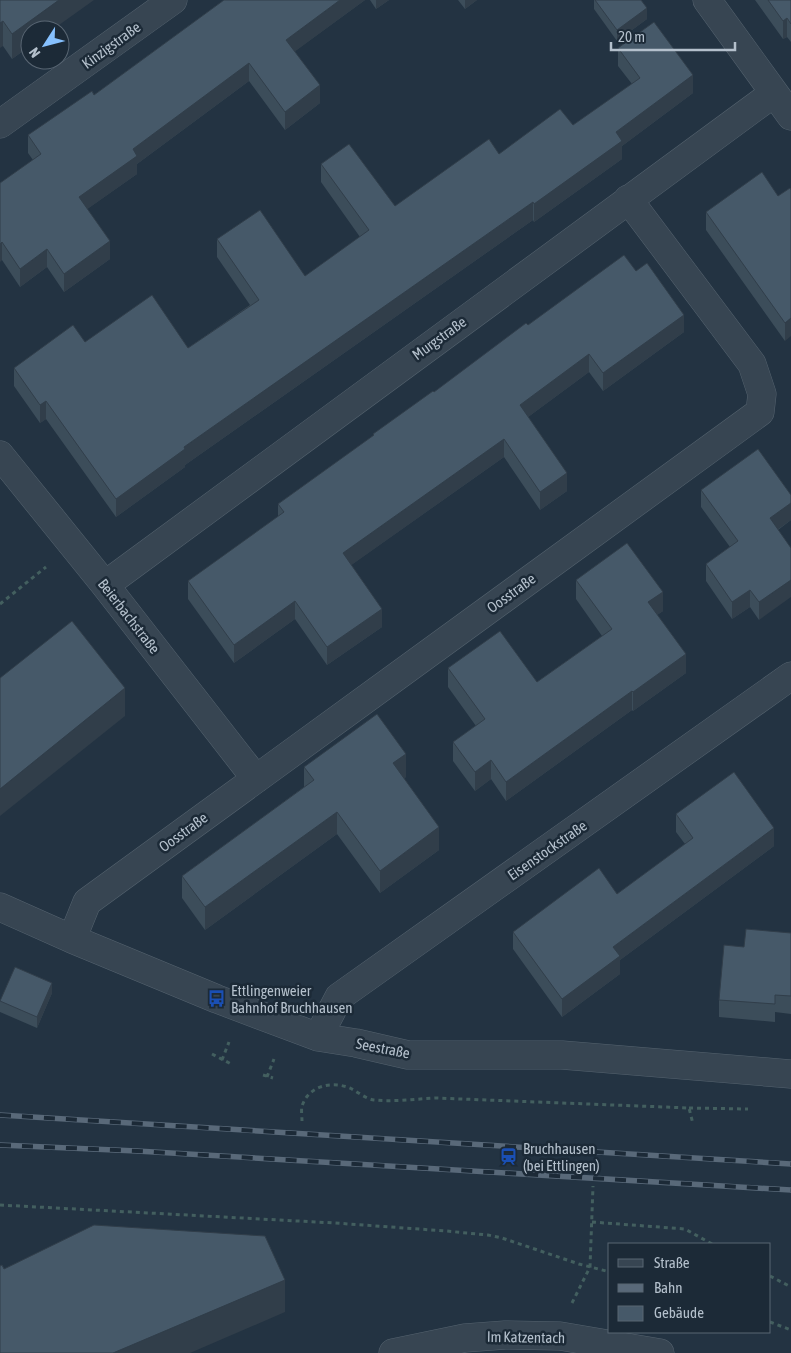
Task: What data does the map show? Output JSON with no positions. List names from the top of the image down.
{
  "streets": {
    "street": [
      "Kinzigstraße",
      "Murgstraße",
      "Oosstraße",
      "Beierbachstraße",
      "Eisenstockstraße",
      "Seestraße",
      "Im Katzentach"
    ]
  },
  "crossings": [
    ["Murgstraße", "Oosstraße"],
    ["Murgstraße", "Beierbachstraße"],
    ["Oosstraße", "Beierbachstraße"],
    ["Oosstraße", "Seestraße"],
    ["Eisenstockstraße", "Seestraße"]
  ],
  "places": {
    "bus stop": ["Ettlingenweier Bahnhof Bruchhausen"],
    "station": ["Bruchhausen (bei Ettlingen)"]
  },
  "legend": ["Straße", "Bahn", "Gebäude"],
  "scale_bar": "20 m",
  "north": "bottom left"
}
